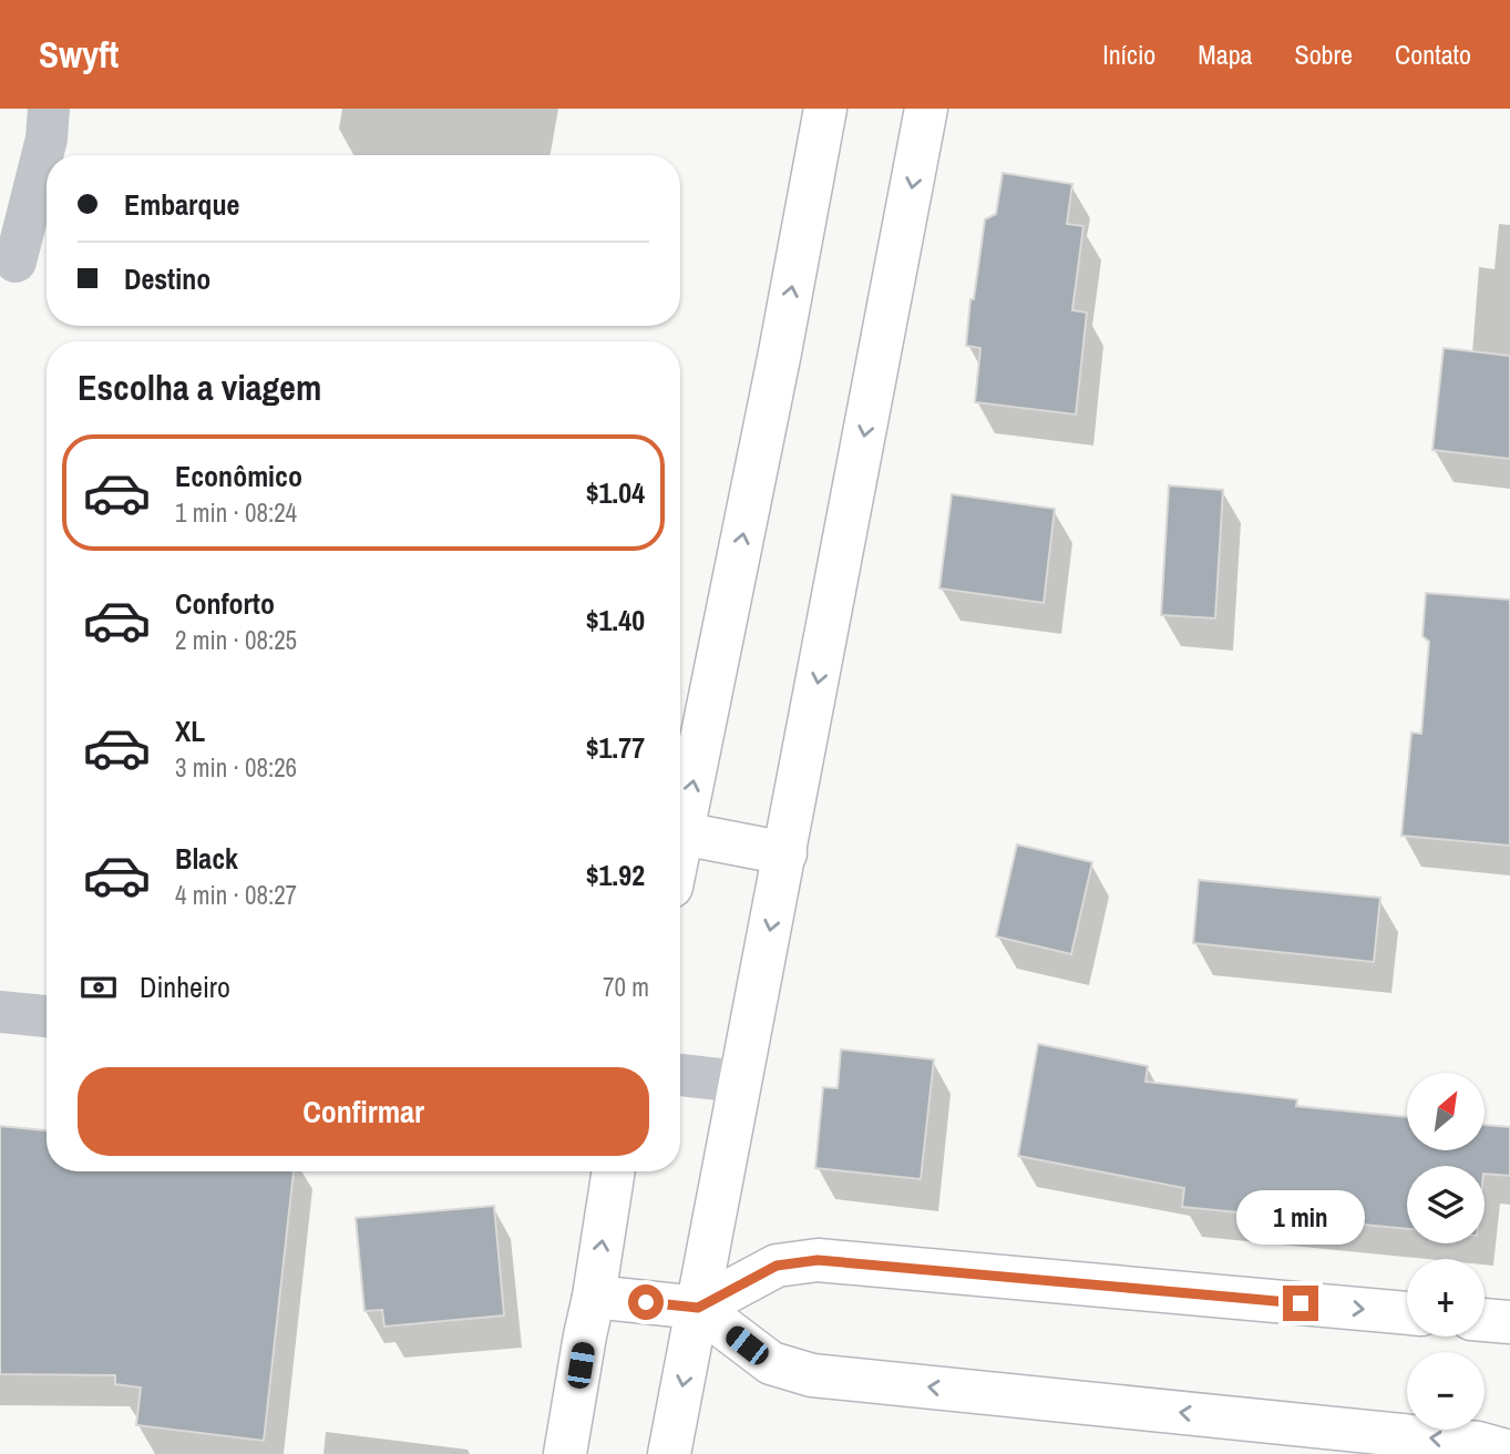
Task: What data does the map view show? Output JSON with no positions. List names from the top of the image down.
{
  "north": "top right",
  "page": {
    "header": "Swyft",
    "nav": [
      "Início",
      "Mapa",
      "Sobre",
      "Contato"
    ],
    "banner": ["Embarque", "Destino"],
    "heading": "Escolha a viagem",
    "list": [
      {
        "name": "Econômico",
        "note": "1 min · 08:24",
        "value": "$1.04"
      },
      {
        "name": "Conforto",
        "note": "2 min · 08:25",
        "value": "$1.40"
      },
      {
        "name": "XL",
        "note": "3 min · 08:26",
        "value": "$1.77"
      },
      {
        "name": "Black",
        "note": "4 min · 08:27",
        "value": "$1.92"
      }
    ],
    "pay": ["Dinheiro", "70 m"],
    "buttons": "Confirmar",
    "map_buttons": ["+", "−"],
    "bubble": "1 min"
  }
}
